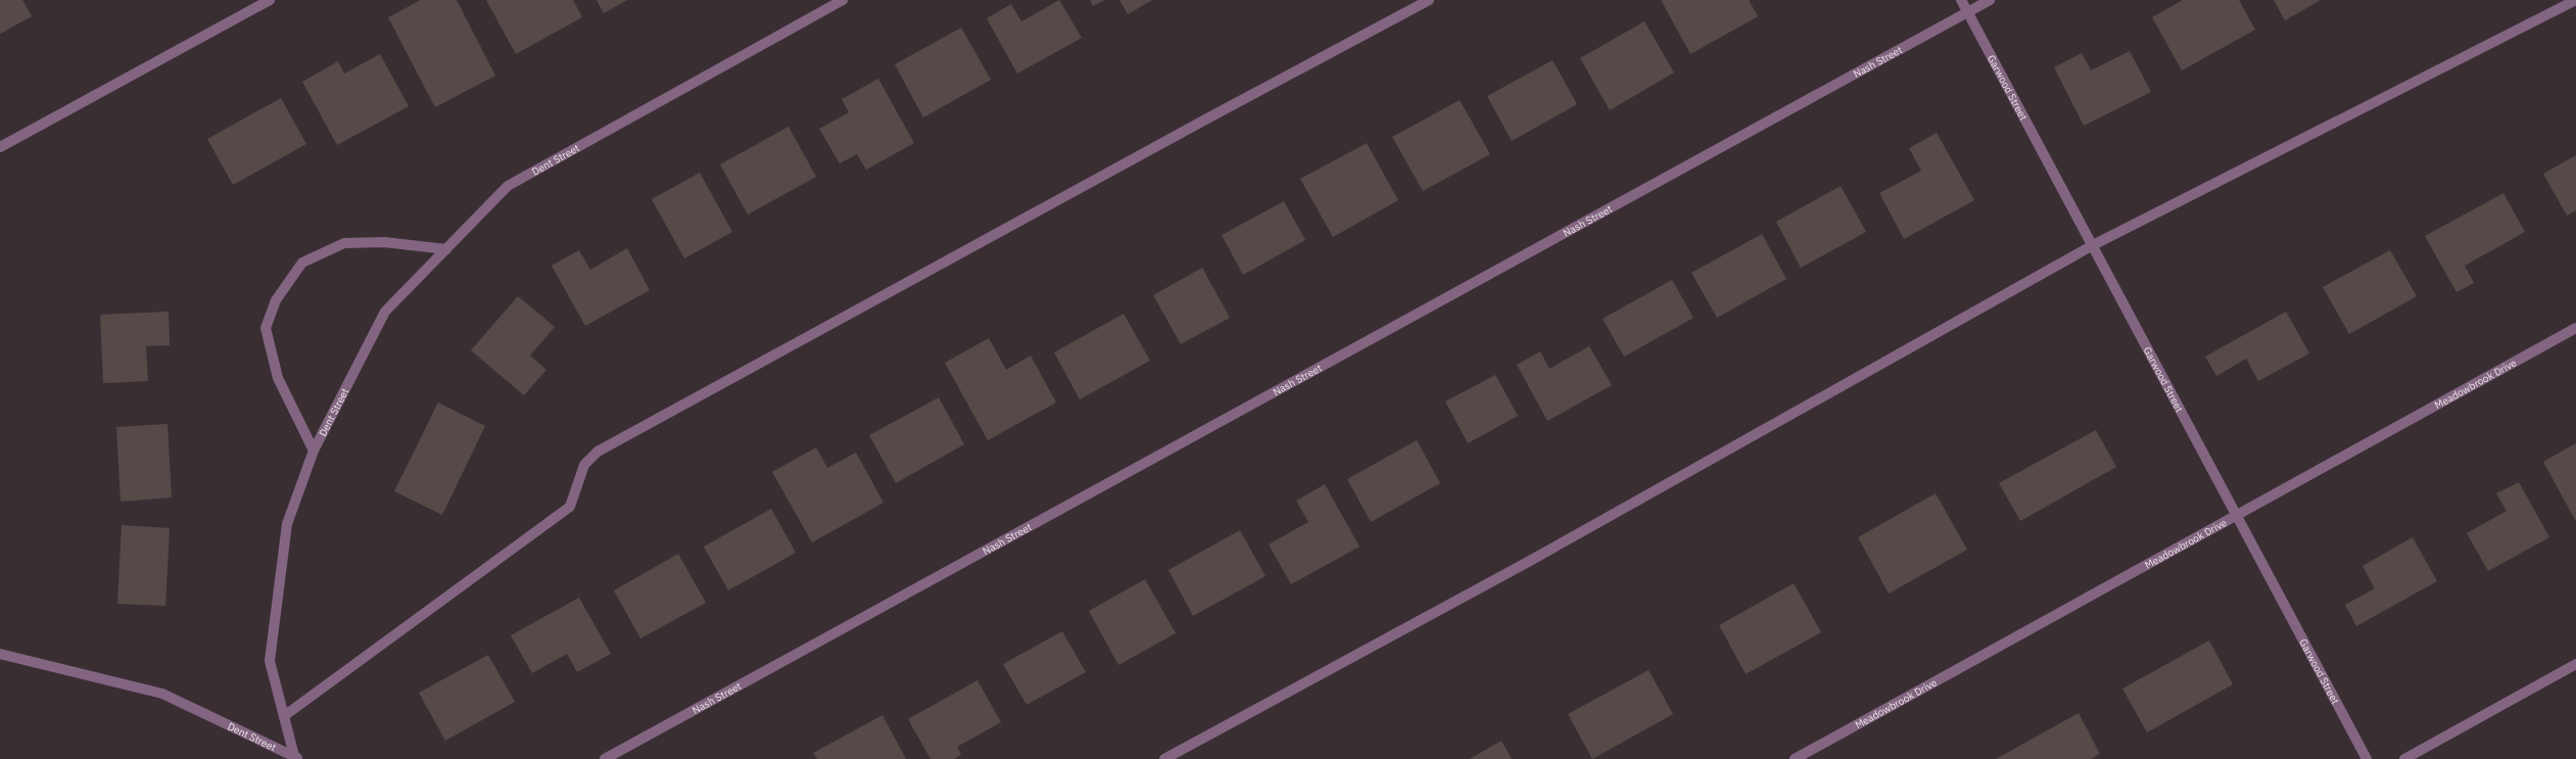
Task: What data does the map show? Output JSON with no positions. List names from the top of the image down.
{
  "streets": {
    "street": [
      "Nash Street",
      "Garwood Street",
      "Dent Street",
      "Meadowbrook Drive"
    ]
  },
  "crossings": [
    ["Nash Street", "Garwood Street"],
    ["Garwood Street", "Meadowbrook Drive"]
  ]
}
